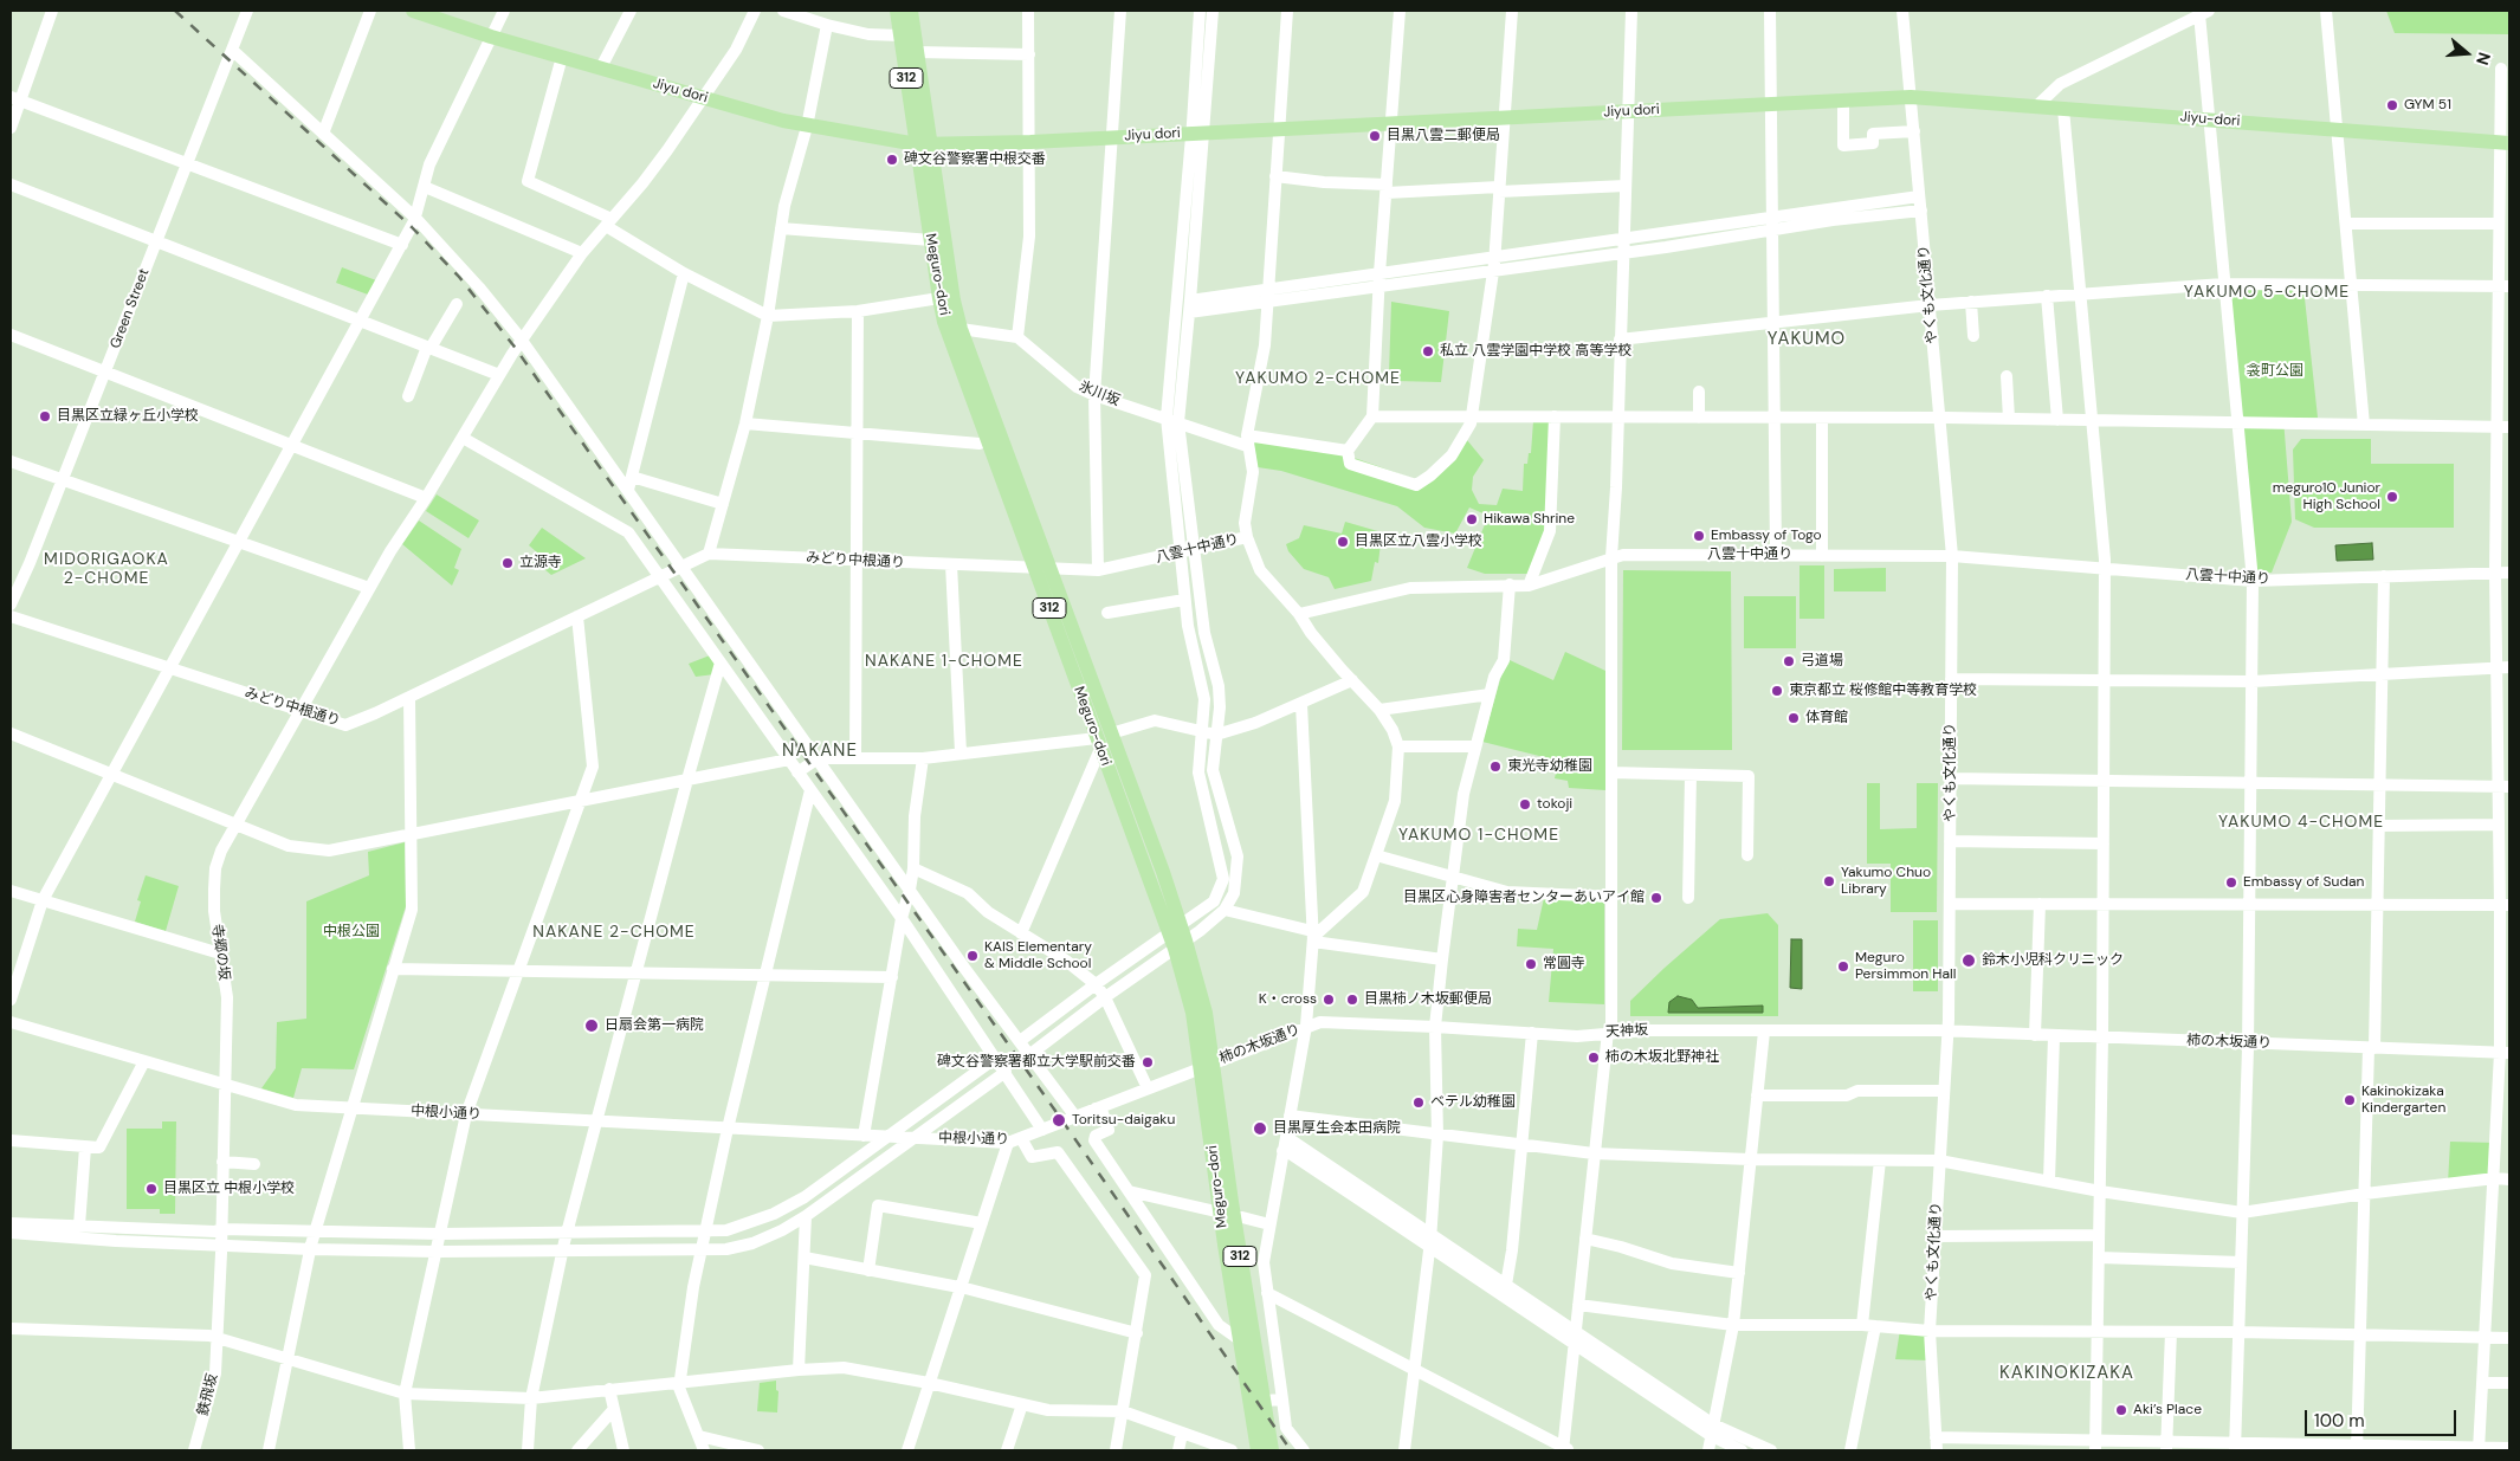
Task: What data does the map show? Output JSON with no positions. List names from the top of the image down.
{
  "streets": {
    "main road": [
      "312",
      "Jiyu dori",
      "Jiyu-dori",
      "Meguro-dori"
    ],
    "street": [
      "やくも文化通り",
      "Green Street",
      "氷川坂",
      "八雲十中通り",
      "みどり中根通り",
      "寺郷の坂",
      "天神坂",
      "柿の木坂通り",
      "中根小通り",
      "鉄飛坂"
    ]
  },
  "crossings": [
    ["Jiyu dori", "Jiyu-dori"],
    ["Jiyu dori", "Meguro-dori"],
    ["Jiyu dori", "やくも文化通り"],
    ["Jiyu-dori", "やくも文化通り"],
    ["Meguro-dori", "八雲十中通り"],
    ["Meguro-dori", "みどり中根通り"],
    ["Meguro-dori", "柿の木坂通り"],
    ["Meguro-dori", "中根小通り"],
    ["やくも文化通り", "八雲十中通り"],
    ["やくも文化通り", "天神坂"],
    ["やくも文化通り", "柿の木坂通り"],
    ["八雲十中通り", "みどり中根通り"],
    ["寺郷の坂", "中根小通り"],
    ["寺郷の坂", "鉄飛坂"],
    ["天神坂", "柿の木坂通り"],
    ["柿の木坂通り", "中根小通り"]
  ],
  "districts": [
    "YAKUMO 5-CHOME",
    "YAKUMO",
    "YAKUMO 2-CHOME",
    "MIDORIGAOKA 2-CHOME",
    "NAKANE 1-CHOME",
    "NAKANE",
    "YAKUMO 4-CHOME",
    "YAKUMO 1-CHOME",
    "NAKANE 2-CHOME",
    "KAKINOKIZAKA"
  ],
  "parks": ["衾町公園", "中根公園"],
  "places": [
    "GYM 51",
    "目黒八雲二郵便局",
    "碑文谷警察署中根交番",
    "私立 八雲学園中学校 高等学校",
    "目黒区立緑ヶ丘小学校",
    "meguro10 Junior High School",
    "Hikawa Shrine",
    "Embassy of Togo",
    "目黒区立八雲小学校",
    "立源寺",
    "弓道場",
    "東京都立 桜修館中等教育学校",
    "体育館",
    "東光寺幼稚園",
    "tokoji",
    "Yakumo Chuo Library",
    "Embassy of Sudan",
    "目黒区心身障害者センターあいアイ館",
    "KAIS Elementary & Middle School",
    "鈴木小児科クリニック",
    "常圓寺",
    "Meguro Persimmon Hall",
    "K・cross",
    "目黒柿ノ木坂郵便局",
    "日扇会第一病院",
    "柿の木坂北野神社",
    "碑文谷警察署都立大学駅前交番",
    "Kakinokizaka Kindergarten",
    "ベテル幼稚園",
    "Toritsu-daigaku",
    "目黒厚生会本田病院",
    "目黒区立 中根小学校",
    "Aki’s Place"
  ],
  "scale_bar": "100 m",
  "north": "right"
}
